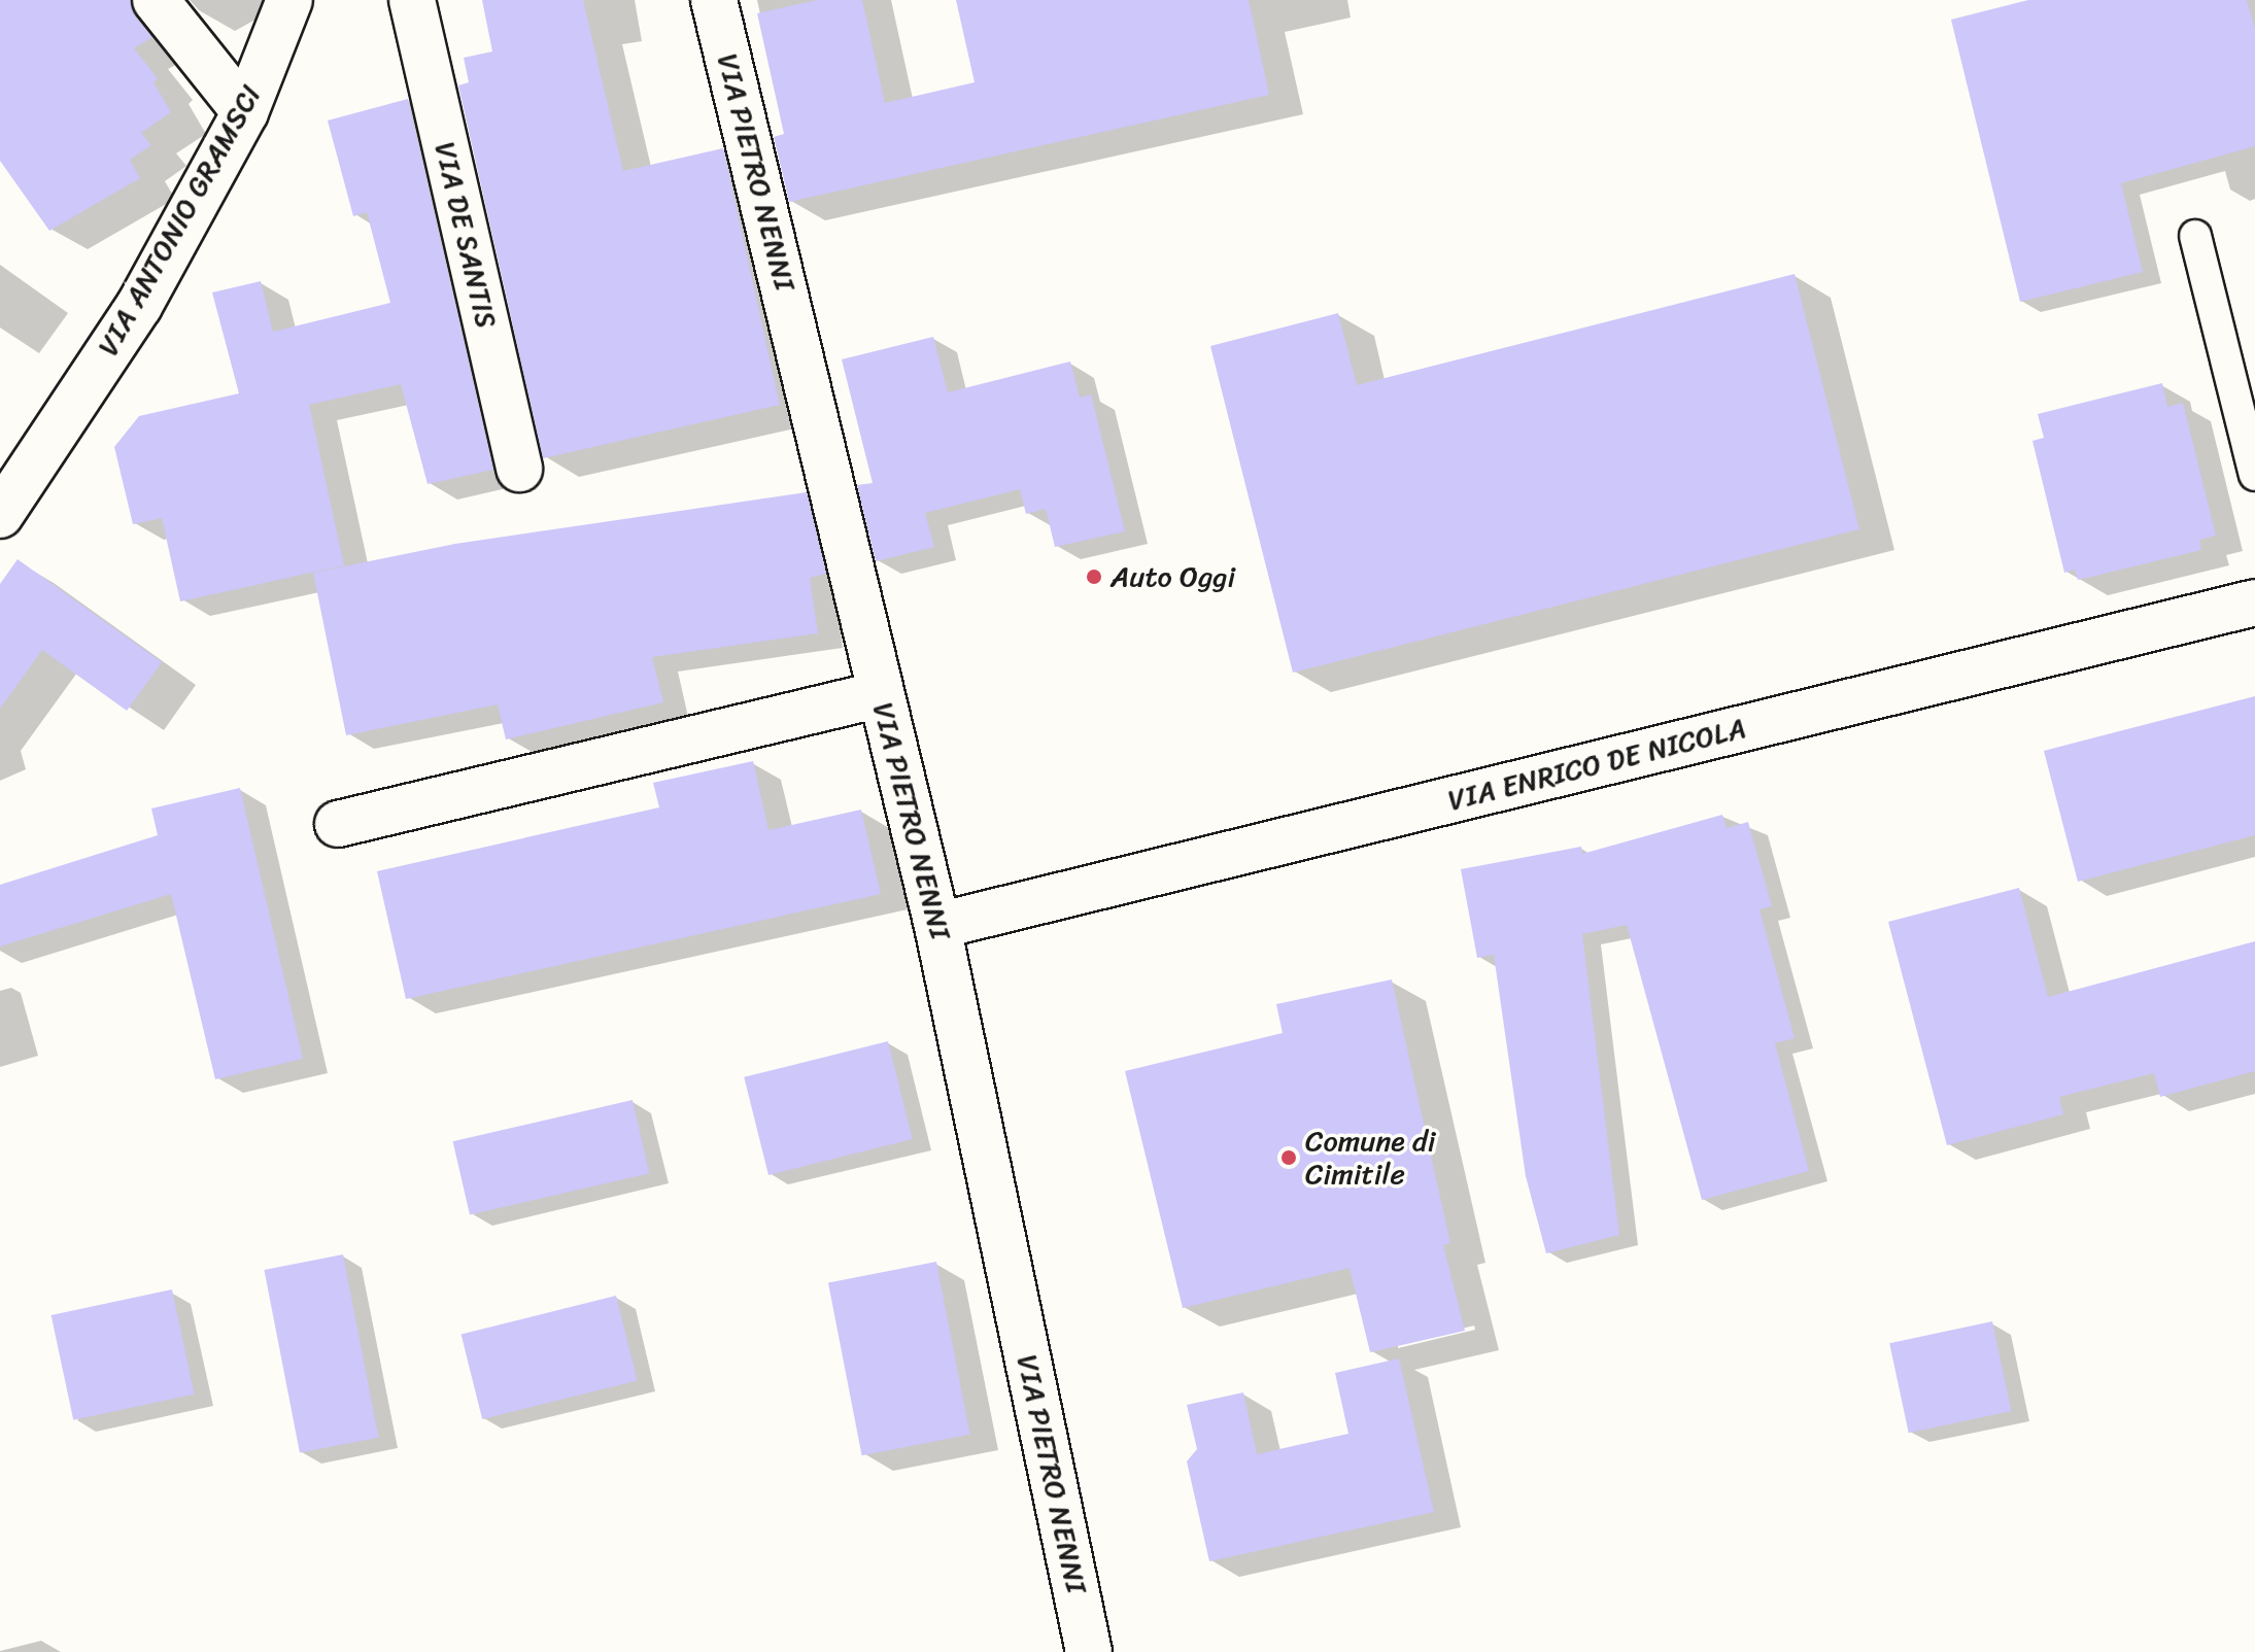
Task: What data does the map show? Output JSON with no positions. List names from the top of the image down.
{
  "streets": {
    "street": [
      "VIA PIETRO NENNI",
      "VIA ANTONIO GRAMSCI",
      "VIA DE SANTIS",
      "VIA ENRICO DE NICOLA"
    ]
  },
  "crossings": [
    ["VIA PIETRO NENNI", "VIA ENRICO DE NICOLA"]
  ],
  "places": ["Auto Oggi", "Comune di Cimitile"]
}
